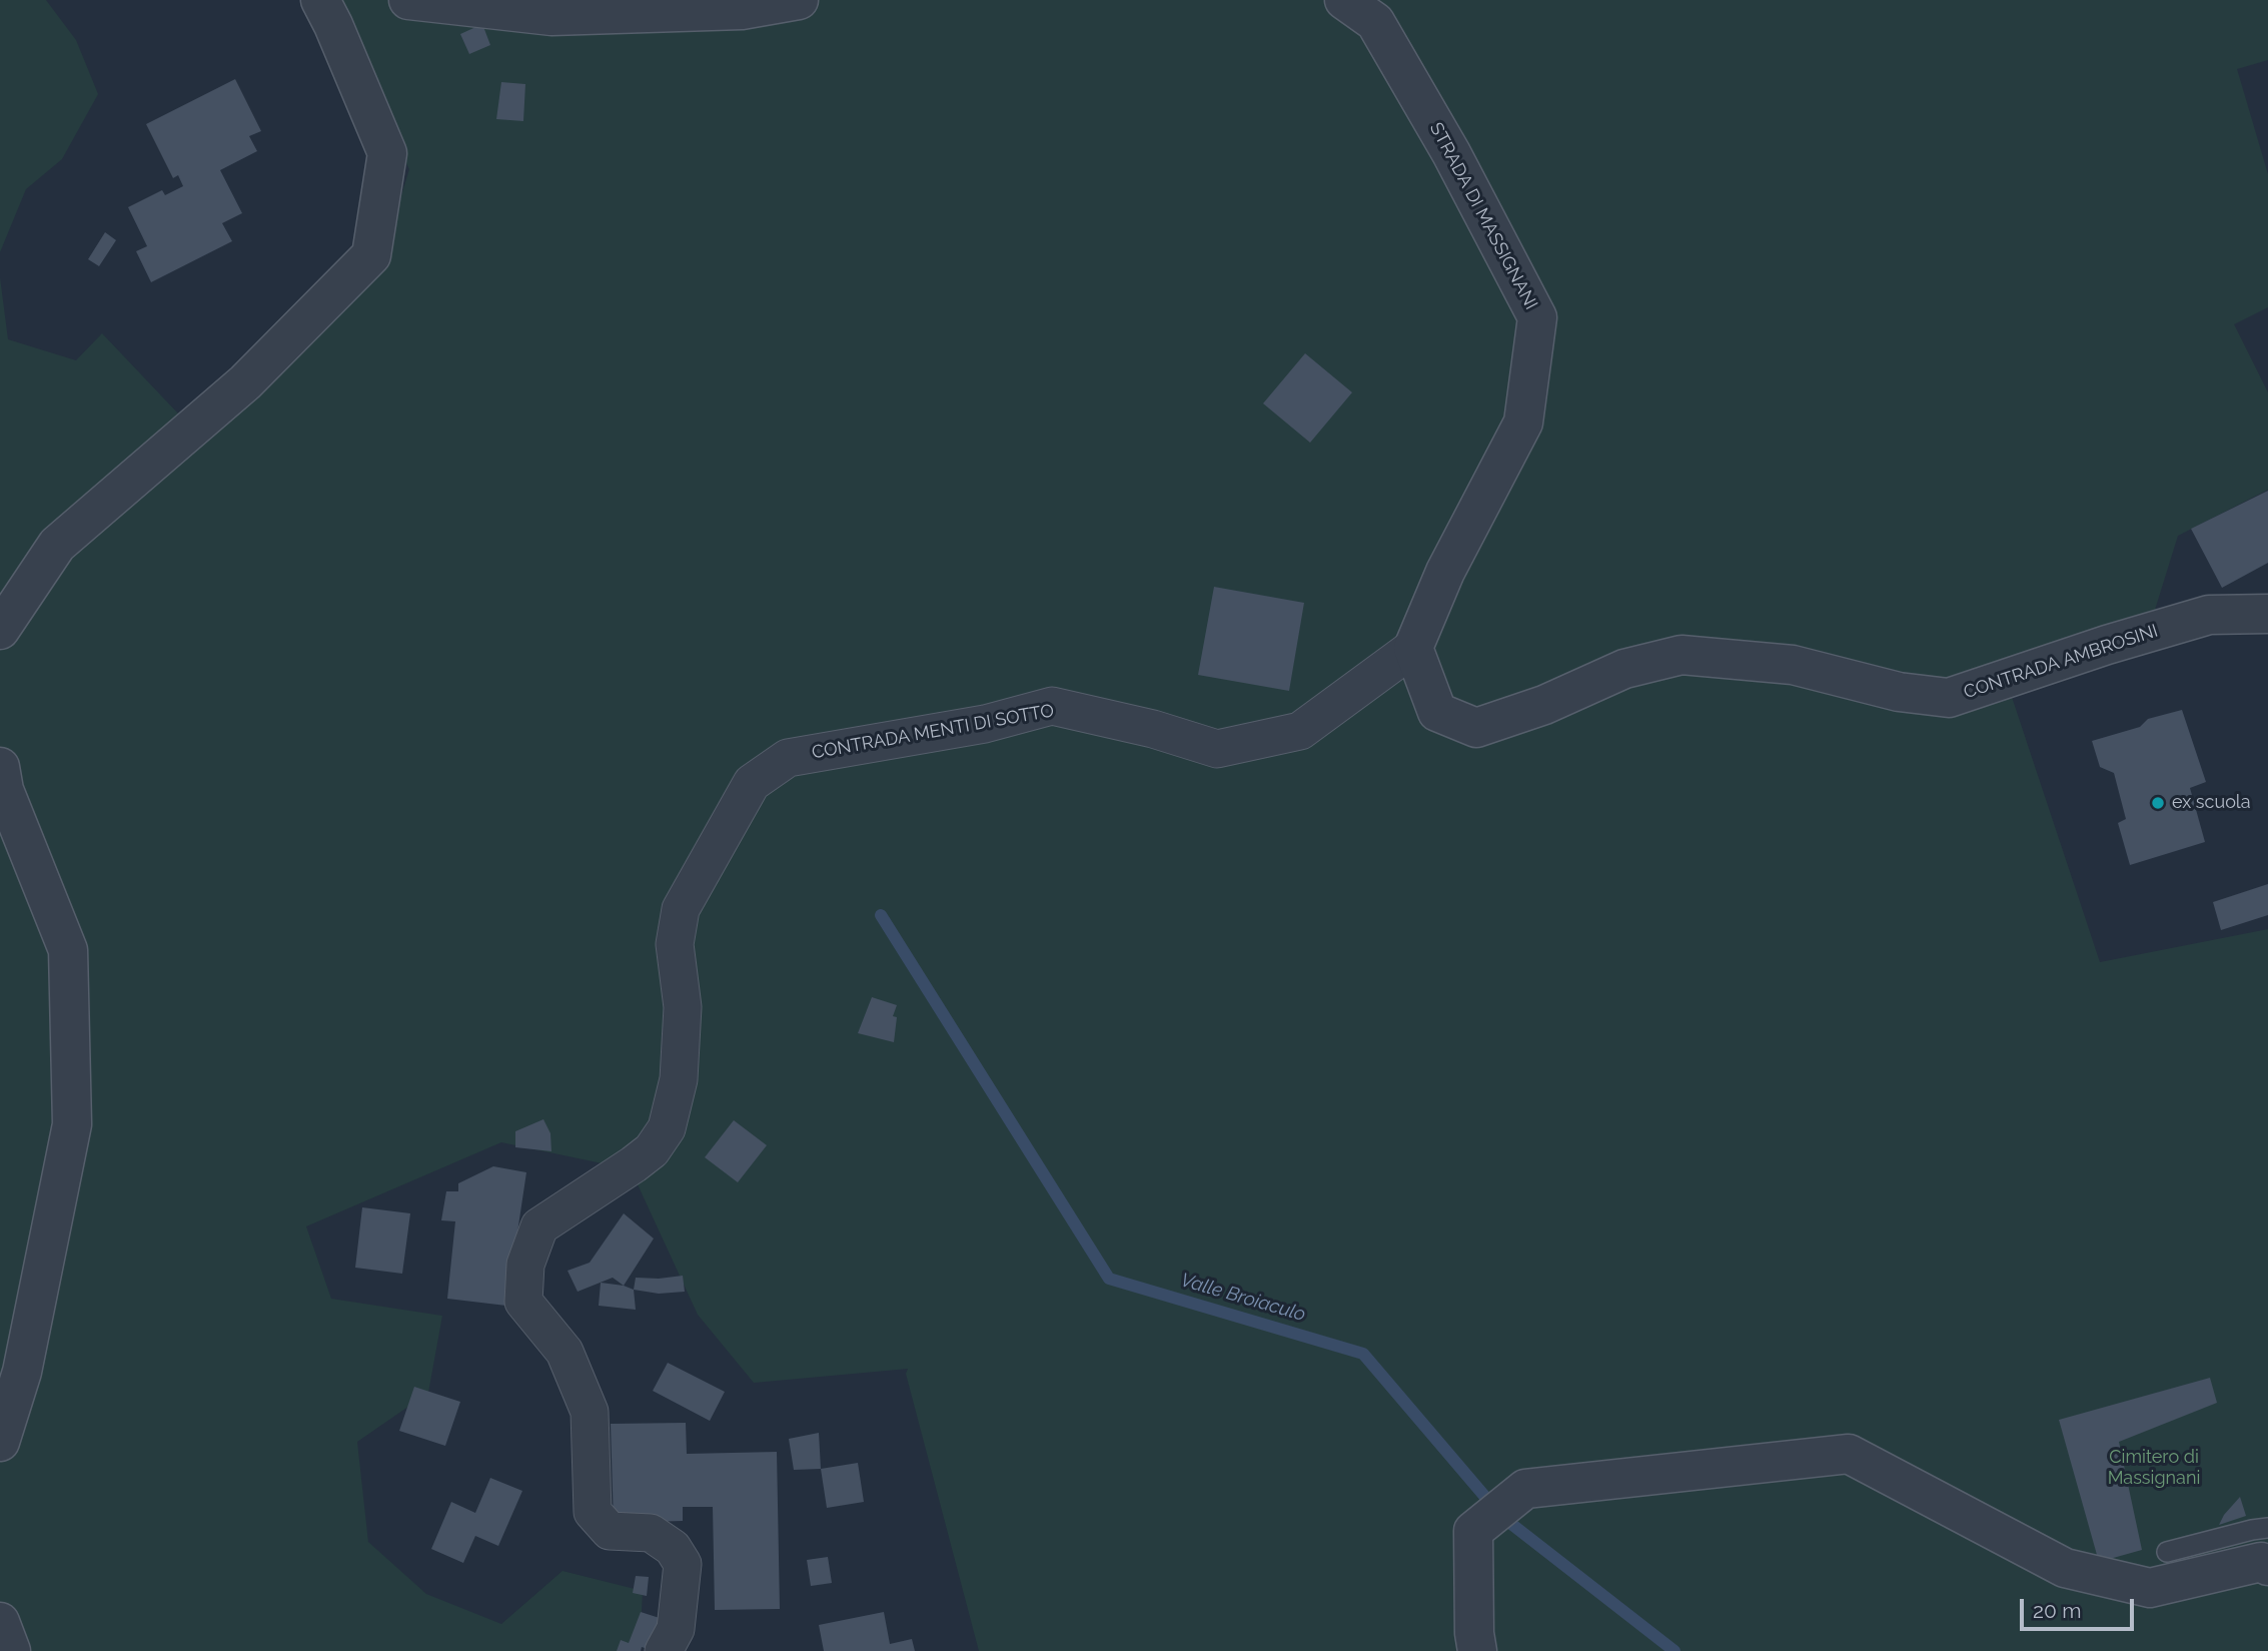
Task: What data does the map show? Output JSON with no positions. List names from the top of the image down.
{
  "streets": {
    "street": ["STRADA DI MASSIGNANI", "CONTRADA AMBROSINI", "CONTRADA MENTI DI SOTTO"]
  },
  "crossings": [
    ["STRADA DI MASSIGNANI", "CONTRADA AMBROSINI"],
    ["STRADA DI MASSIGNANI", "CONTRADA MENTI DI SOTTO"],
    ["CONTRADA AMBROSINI", "CONTRADA MENTI DI SOTTO"]
  ],
  "water": ["Valle Broiaculo"],
  "parks": ["Cimitero di Massignani"],
  "places": ["ex scuola"],
  "scale_bar": "20 m"
}
